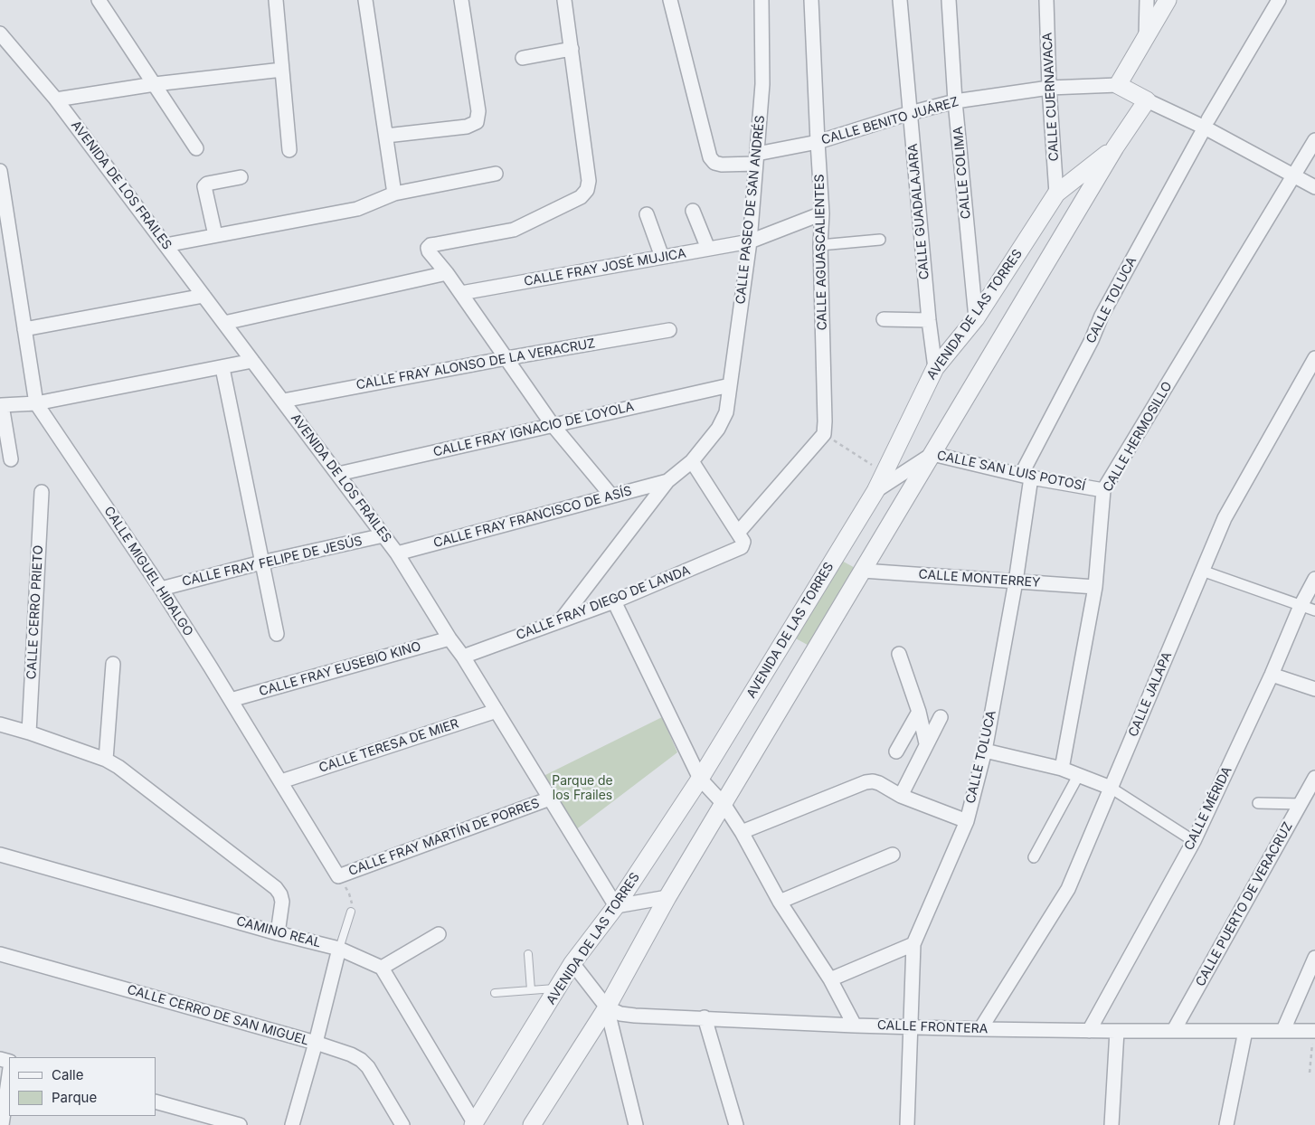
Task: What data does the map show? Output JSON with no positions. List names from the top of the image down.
{
  "streets": {
    "street": [
      "CALLE CUERNAVACA",
      "CALLE BENITO JUÁREZ",
      "CALLE COLIMA",
      "AVENIDA DE LOS FRAILES",
      "CALLE PASEO DE SAN ANDRÉS",
      "CALLE GUADALAJARA",
      "CALLE AGUASCALIENTES",
      "CALLE FRAY JOSÉ MUJICA",
      "CALLE TOLUCA",
      "AVENIDA DE LAS TORRES",
      "CALLE FRAY ALONSO DE LA VERACRUZ",
      "CALLE FRAY IGNACIO DE LOYOLA",
      "CALLE HERMOSILLO",
      "CALLE SAN LUIS POTOSÍ",
      "CALLE FRAY FRANCISCO DE ASÍS",
      "CALLE FRAY FELIPE DE JESÚS",
      "CALLE MIGUEL HIDALGO",
      "CALLE MONTERREY",
      "CALLE FRAY DIEGO DE LANDA",
      "CALLE CERRO PRIETO",
      "CALLE FRAY EUSEBIO KINO",
      "CALLE JALAPA",
      "CALLE TERESA DE MIER",
      "CALLE MÉRIDA",
      "CALLE FRAY MARTÍN DE PORRES",
      "CALLE PUERTO DE VERACRUZ",
      "CAMINO REAL",
      "CALLE CERRO DE SAN MIGUEL",
      "CALLE FRONTERA"
    ]
  },
  "crossings": [
    ["CALLE CUERNAVACA", "CALLE BENITO JUÁREZ"],
    ["CALLE CUERNAVACA", "AVENIDA DE LAS TORRES"],
    ["CALLE BENITO JUÁREZ", "CALLE COLIMA"],
    ["CALLE BENITO JUÁREZ", "CALLE PASEO DE SAN ANDRÉS"],
    ["CALLE BENITO JUÁREZ", "CALLE GUADALAJARA"],
    ["CALLE BENITO JUÁREZ", "CALLE AGUASCALIENTES"],
    ["CALLE COLIMA", "AVENIDA DE LAS TORRES"],
    ["AVENIDA DE LOS FRAILES", "AVENIDA DE LAS TORRES"],
    ["AVENIDA DE LOS FRAILES", "CALLE FRAY ALONSO DE LA VERACRUZ"],
    ["AVENIDA DE LOS FRAILES", "CALLE FRAY IGNACIO DE LOYOLA"],
    ["AVENIDA DE LOS FRAILES", "CALLE FRAY FRANCISCO DE ASÍS"],
    ["AVENIDA DE LOS FRAILES", "CALLE FRAY FELIPE DE JESÚS"],
    ["AVENIDA DE LOS FRAILES", "CALLE FRAY DIEGO DE LANDA"],
    ["AVENIDA DE LOS FRAILES", "CALLE FRAY EUSEBIO KINO"],
    ["AVENIDA DE LOS FRAILES", "CALLE TERESA DE MIER"],
    ["AVENIDA DE LOS FRAILES", "CALLE FRAY MARTÍN DE PORRES"],
    ["CALLE PASEO DE SAN ANDRÉS", "CALLE FRAY JOSÉ MUJICA"],
    ["CALLE PASEO DE SAN ANDRÉS", "CALLE FRAY IGNACIO DE LOYOLA"],
    ["CALLE PASEO DE SAN ANDRÉS", "CALLE FRAY FRANCISCO DE ASÍS"],
    ["CALLE GUADALAJARA", "AVENIDA DE LAS TORRES"],
    ["CALLE AGUASCALIENTES", "CALLE FRAY JOSÉ MUJICA"],
    ["CALLE TOLUCA", "CALLE SAN LUIS POTOSÍ"],
    ["CALLE TOLUCA", "CALLE MONTERREY"],
    ["CALLE TOLUCA", "CALLE FRONTERA"],
    ["AVENIDA DE LAS TORRES", "CALLE SAN LUIS POTOSÍ"],
    ["AVENIDA DE LAS TORRES", "CALLE MONTERREY"],
    ["AVENIDA DE LAS TORRES", "CALLE FRONTERA"],
    ["CALLE HERMOSILLO", "CALLE SAN LUIS POTOSÍ"],
    ["CALLE HERMOSILLO", "CALLE MONTERREY"],
    ["CALLE FRAY FELIPE DE JESÚS", "CALLE MIGUEL HIDALGO"],
    ["CALLE MIGUEL HIDALGO", "CALLE FRAY EUSEBIO KINO"],
    ["CALLE MIGUEL HIDALGO", "CALLE TERESA DE MIER"],
    ["CALLE MIGUEL HIDALGO", "CALLE FRAY MARTÍN DE PORRES"],
    ["CALLE JALAPA", "CALLE FRONTERA"],
    ["CALLE MÉRIDA", "CALLE FRONTERA"],
    ["CALLE PUERTO DE VERACRUZ", "CALLE FRONTERA"]
  ],
  "parks": ["Parque de los Frailes"],
  "legend": ["Calle", "Parque"]
}
